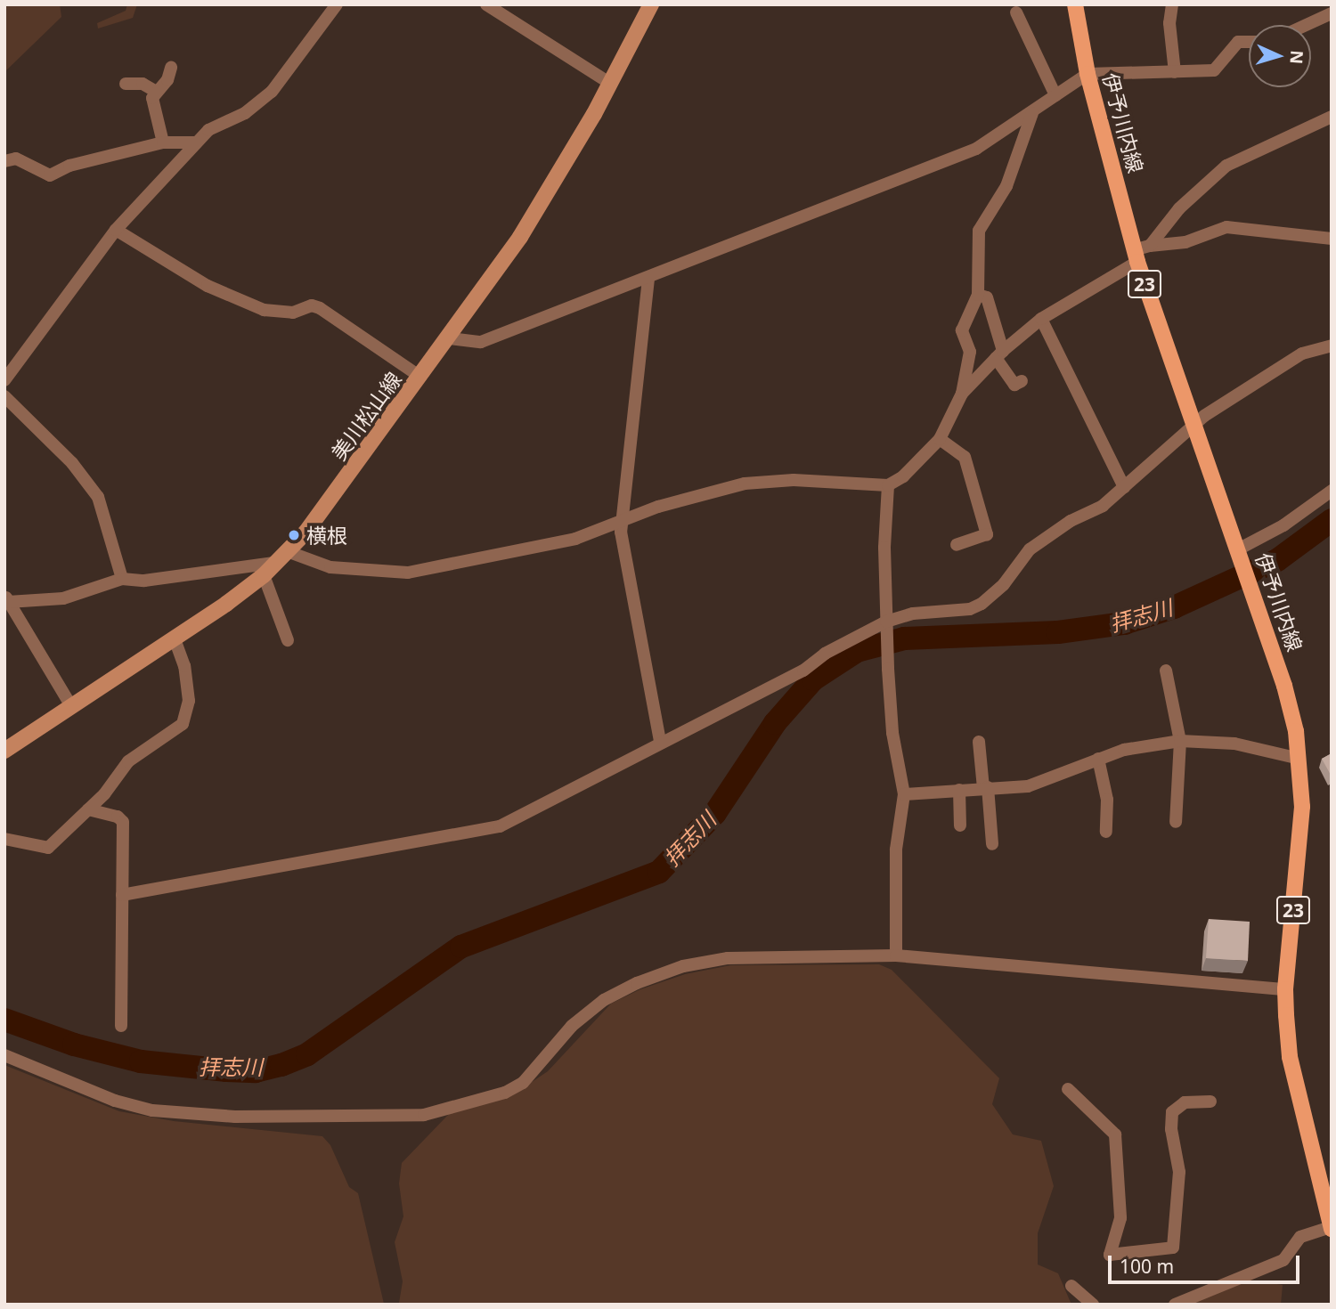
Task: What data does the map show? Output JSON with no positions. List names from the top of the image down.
{
  "streets": {
    "main road": ["伊予川内線", "23", "美川松山線"]
  },
  "water": ["拝志川"],
  "places": ["横根"],
  "scale_bar": "100 m",
  "north": "right"
}
